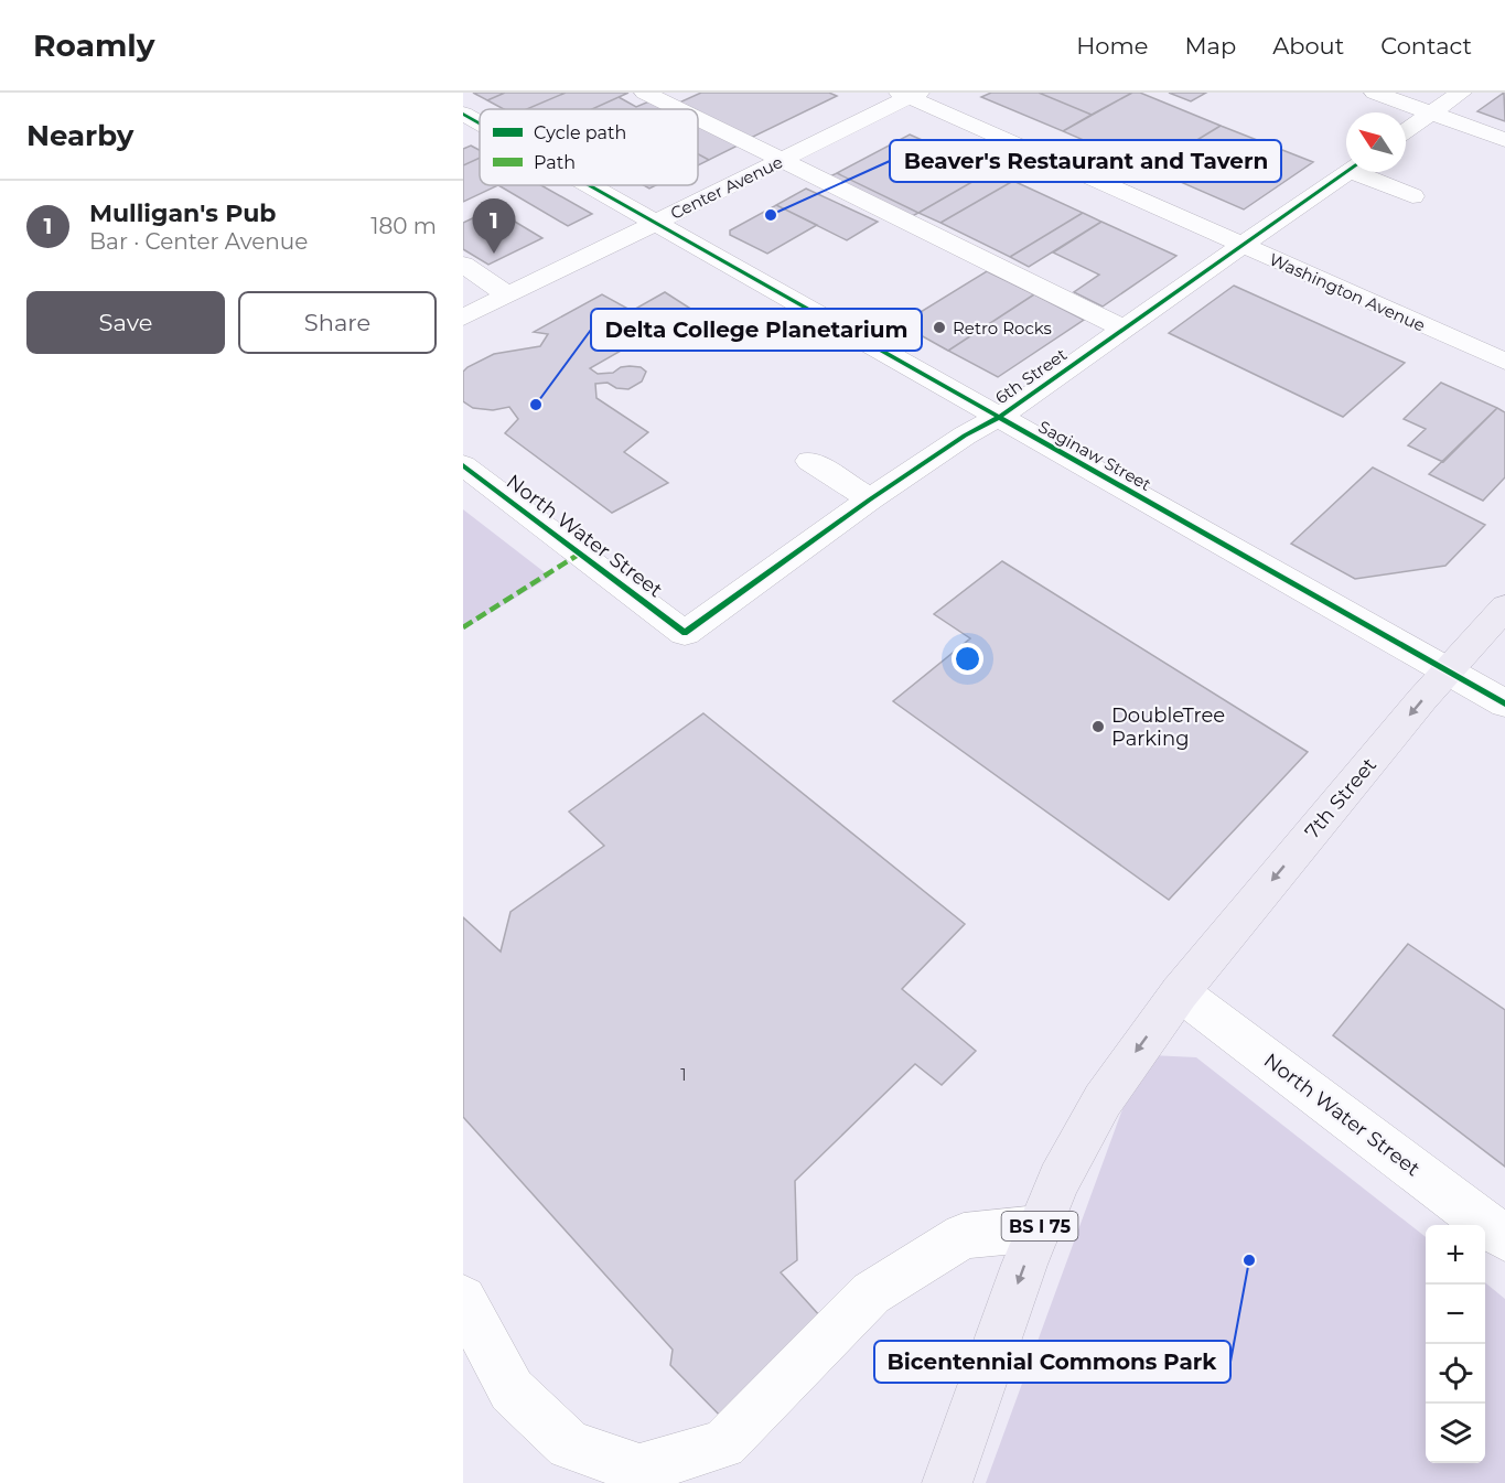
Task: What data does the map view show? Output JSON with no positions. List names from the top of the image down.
{
  "streets": {
    "highway": ["7th Street", "BS I 75"],
    "street": [
      "Center Avenue",
      "Washington Avenue",
      "6th Street",
      "Saginaw Street",
      "North Water Street"
    ]
  },
  "crossings": [
    ["Center Avenue", "Washington Avenue"],
    ["Center Avenue", "Saginaw Street"],
    ["Washington Avenue", "6th Street"],
    ["6th Street", "Saginaw Street"],
    ["6th Street", "North Water Street"],
    ["Saginaw Street", "7th Street"],
    ["North Water Street", "7th Street"],
    ["North Water Street", "BS I 75"],
    ["7th Street", "BS I 75"]
  ],
  "one_way": ["7th Street"],
  "places": [
    "Beaver's Restaurant and Tavern",
    "Retro Rocks",
    "Delta College Planetarium",
    "DoubleTree Parking",
    "Bicentennial Commons Park"
  ],
  "house_numbers": ["1"],
  "legend": ["Cycle path", "Path"],
  "north": "top left",
  "page": {
    "header": "Roamly",
    "nav": [
      "Home",
      "Map",
      "About",
      "Contact"
    ],
    "heading": "Nearby",
    "list": [
      {
        "mark": "1",
        "name": "Mulligan's Pub",
        "note": "Bar · Center Avenue",
        "value": "180 m"
      }
    ],
    "pins": "1",
    "buttons": ["Save", "Share"],
    "map_buttons": ["+", "−"]
  }
}
